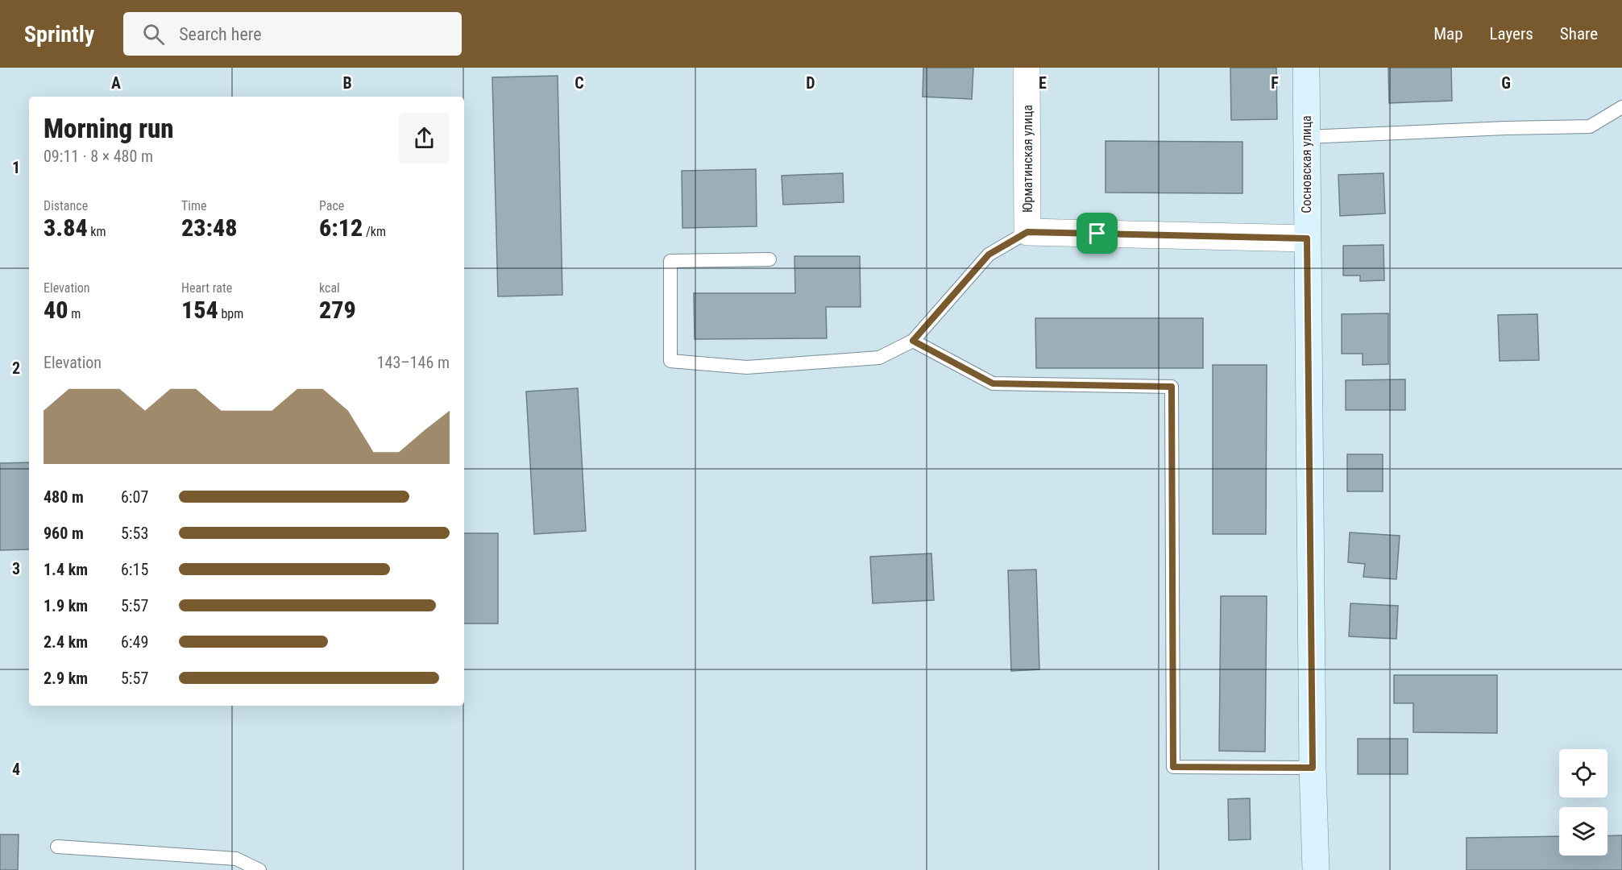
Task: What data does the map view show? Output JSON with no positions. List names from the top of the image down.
{
  "streets": {
    "street": ["Юрматинская улица", "Сосновская улица"]
  },
  "crossings": [
    ["Юрматинская улица", "Сосновская улица"]
  ],
  "page": {
    "header": "Sprintly",
    "search": "Search here",
    "nav": ["Map", "Layers", "Share"],
    "heading": ["Morning run", "09:11 · 8 × 480 m"],
    "stats": [
      ["Distance", "3.84 km"],
      ["Time", "23:48"],
      ["Pace", "6:12 /km"],
      ["Elevation", "40 m"],
      ["Heart rate", "154 bpm"],
      ["kcal", "279"]
    ],
    "chart": ["Elevation", "143–146 m"],
    "list": [
      {
        "name": "480 m",
        "note": "6:07"
      },
      {
        "name": "960 m",
        "note": "5:53"
      },
      {
        "name": "1.4 km",
        "note": "6:15"
      },
      {
        "name": "1.9 km",
        "note": "5:57"
      },
      {
        "name": "2.4 km",
        "note": "6:49"
      },
      {
        "name": "2.9 km",
        "note": "5:57"
      }
    ]
  },
  "grid": {
    "columns": [
      "A",
      "B",
      "C",
      "D",
      "E",
      "F",
      "G"
    ],
    "rows": [
      "1",
      "2",
      "3",
      "4"
    ]
  }
}
